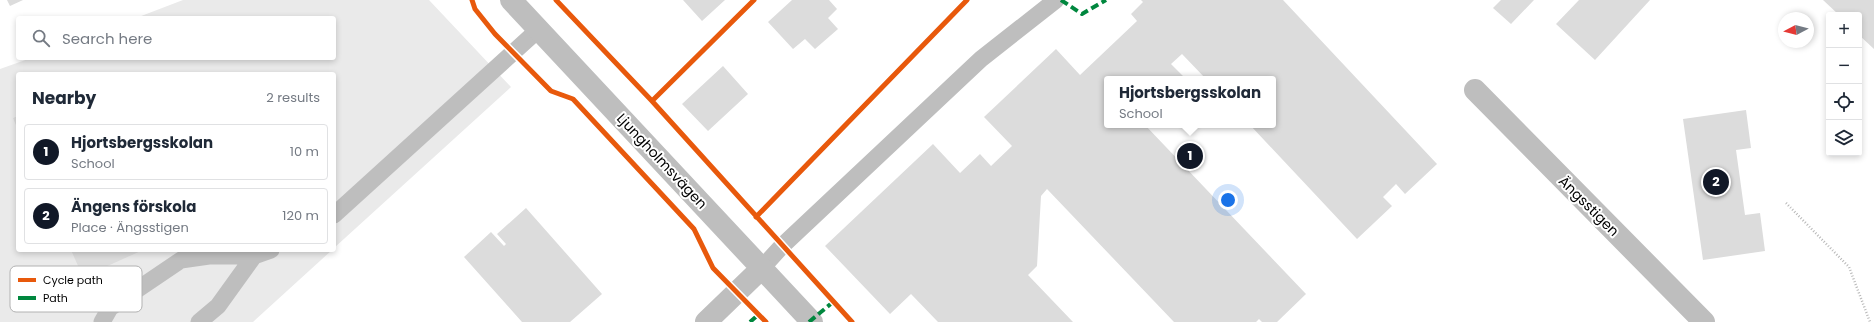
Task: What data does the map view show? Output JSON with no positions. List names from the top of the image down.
{
  "streets": {
    "street": ["Ljungholmsvägen", "Ängsstigen"]
  },
  "legend": ["Cycle path", "Path"],
  "north": "left",
  "page": {
    "map_buttons": ["+", "−"],
    "search": "Search here",
    "heading": ["Nearby", "2 results"],
    "popup": ["Hjortsbergsskolan", "School"],
    "list": [
      {
        "mark": "1",
        "name": "Hjortsbergsskolan",
        "note": "School",
        "value": "10 m"
      },
      {
        "mark": "2",
        "name": "Ängens förskola",
        "note": "Place · Ängsstigen",
        "value": "120 m"
      }
    ],
    "pins": ["1", "2"]
  }
}
